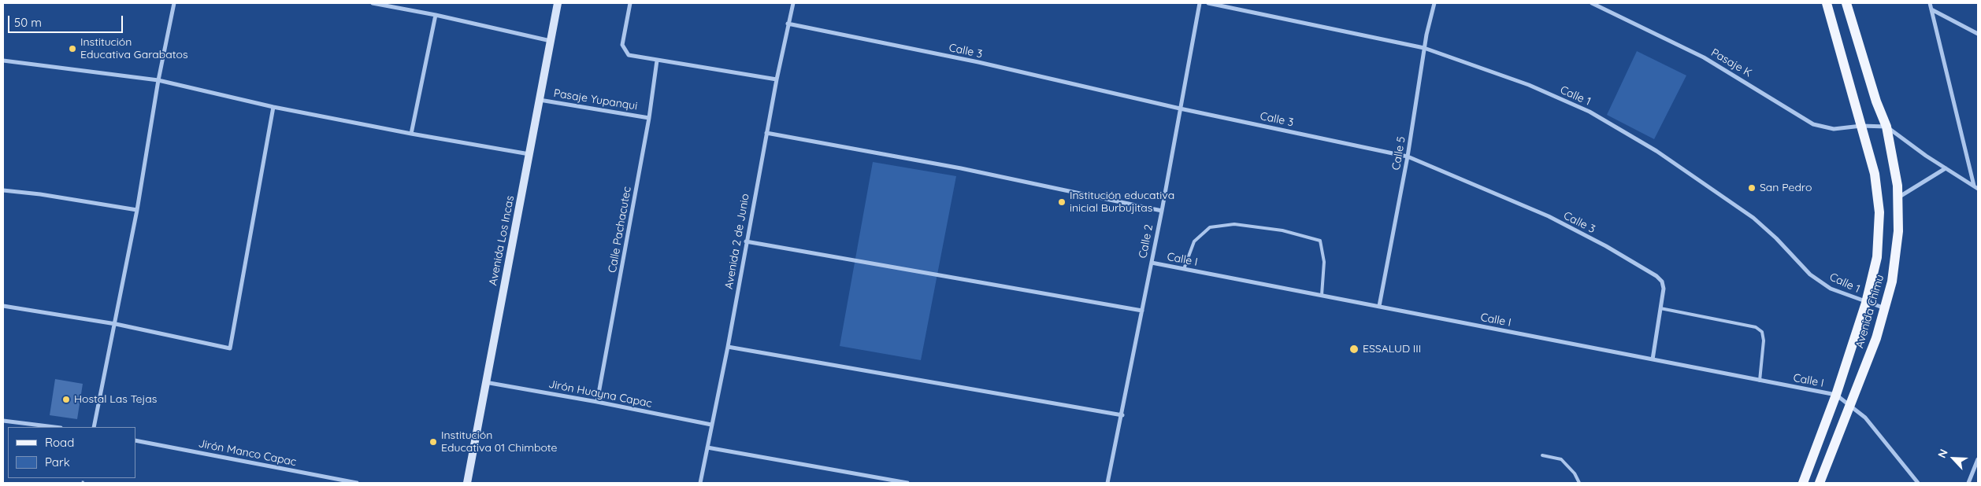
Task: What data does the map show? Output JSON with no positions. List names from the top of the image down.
{
  "streets": {
    "main road": ["Avenida Chimu"],
    "street": [
      "Calle 3",
      "Pasaje K",
      "Calle 1",
      "Pasaje Yupanqui",
      "Calle 5",
      "Calle Pachacutec",
      "Avenida Los Incas",
      "Avenida 2 de Junio",
      "Calle 2",
      "Calle I",
      "Jirón Huayna Capac",
      "Jirón Manco Capac"
    ]
  },
  "crossings": [
    ["Calle 3", "Calle 5"],
    ["Calle 3", "Avenida 2 de Junio"],
    ["Calle 3", "Calle 2"],
    ["Calle 3", "Calle I"],
    ["Pasaje K", "Avenida Chimu"],
    ["Calle 1", "Calle 5"],
    ["Calle 1", "Avenida Chimu"],
    ["Pasaje Yupanqui", "Calle Pachacutec"],
    ["Pasaje Yupanqui", "Avenida Los Incas"],
    ["Calle 5", "Calle I"],
    ["Calle Pachacutec", "Jirón Huayna Capac"],
    ["Avenida Los Incas", "Jirón Huayna Capac"],
    ["Avenida 2 de Junio", "Jirón Huayna Capac"],
    ["Calle 2", "Calle I"],
    ["Calle I", "Avenida Chimu"]
  ],
  "places": [
    "Institución Educativa Garabatos",
    "San Pedro",
    "Institución educativa inicial Burbujitas",
    "ESSALUD III",
    "Hostal Las Tejas",
    "Institución Educativa 01 Chimbote"
  ],
  "legend": ["Road", "Park"],
  "scale_bar": "50 m",
  "north": "top left"
}
